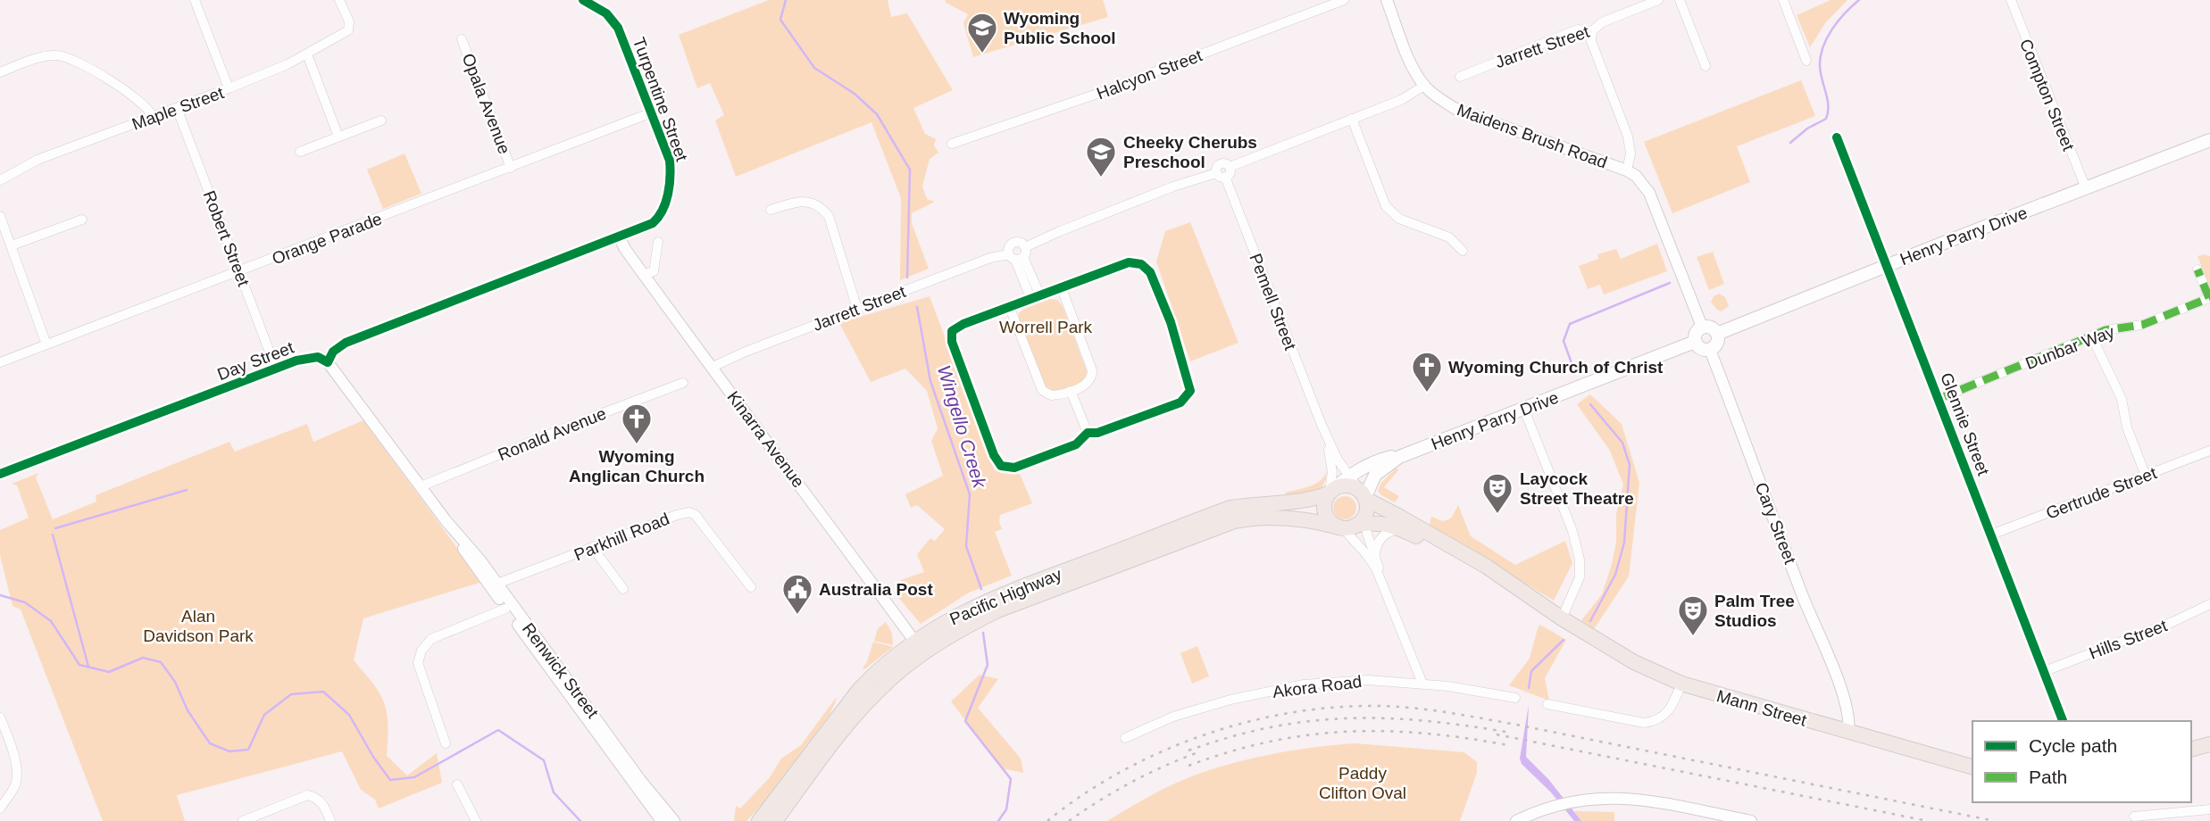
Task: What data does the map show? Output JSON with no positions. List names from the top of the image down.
{
  "streets": {
    "main road": ["Henry Parry Drive", "Pacific Highway", "Mann Street"],
    "street": [
      "Jarrett Street",
      "Halcyon Street",
      "Compton Street",
      "Turpentine Street",
      "Opala Avenue",
      "Maple Street",
      "Maidens Brush Road",
      "Robert Street",
      "Orange Parade",
      "Pemell Street",
      "Dunbar Way",
      "Day Street",
      "Glennie Street",
      "Ronald Avenue",
      "Kinarra Avenue",
      "Gertrude Street",
      "Cary Street",
      "Parkhill Road",
      "Hills Street",
      "Renwick Street",
      "Akora Road"
    ]
  },
  "crossings": [
    ["Jarrett Street", "Pemell Street"],
    ["Jarrett Street", "Kinarra Avenue"],
    ["Compton Street", "Henry Parry Drive"],
    ["Turpentine Street", "Orange Parade"],
    ["Turpentine Street", "Kinarra Avenue"],
    ["Opala Avenue", "Orange Parade"],
    ["Maple Street", "Robert Street"],
    ["Henry Parry Drive", "Pemell Street"],
    ["Henry Parry Drive", "Glennie Street"],
    ["Henry Parry Drive", "Cary Street"],
    ["Henry Parry Drive", "Pacific Highway"],
    ["Henry Parry Drive", "Mann Street"],
    ["Robert Street", "Orange Parade"],
    ["Robert Street", "Day Street"],
    ["Pemell Street", "Pacific Highway"],
    ["Pemell Street", "Akora Road"],
    ["Pemell Street", "Mann Street"],
    ["Dunbar Way", "Glennie Street"],
    ["Day Street", "Renwick Street"],
    ["Glennie Street", "Gertrude Street"],
    ["Glennie Street", "Hills Street"],
    ["Ronald Avenue", "Renwick Street"],
    ["Kinarra Avenue", "Pacific Highway"],
    ["Cary Street", "Mann Street"],
    ["Parkhill Road", "Renwick Street"],
    ["Pacific Highway", "Mann Street"]
  ],
  "water": ["Wingello Creek"],
  "parks": ["Worrell Park", "Alan Davidson Park", "Paddy Clifton Oval"],
  "places": {
    "school or university": ["Wyoming Public School", "Cheeky Cherubs Preschool"],
    "church": ["Wyoming Church of Christ", "Wyoming Anglican Church"],
    "theatre": ["Laycock Street Theatre", "Palm Tree Studios"],
    "public building": ["Australia Post"]
  },
  "legend": ["Cycle path", "Path"]
}
